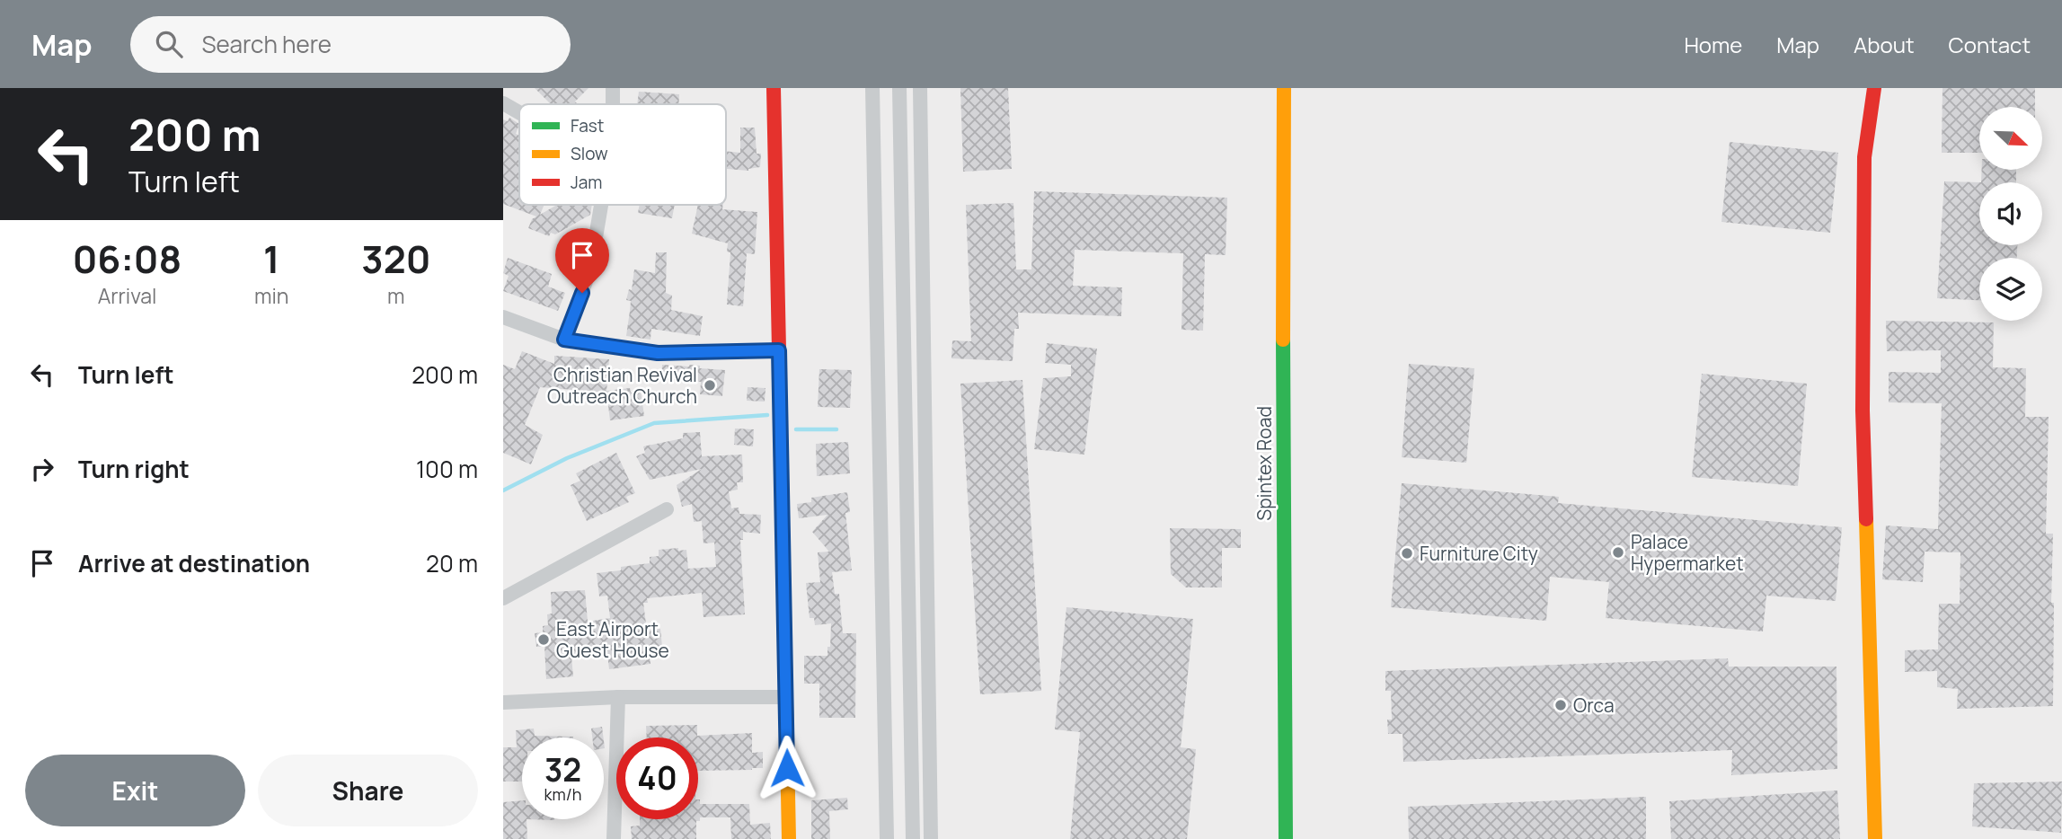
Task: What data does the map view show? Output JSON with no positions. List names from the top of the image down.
{
  "streets": {
    "street": ["Spintex Road"]
  },
  "places": [
    "Christian Revival Outreach Church",
    "Palace Hypermarket",
    "Furniture City",
    "East Airport Guest House",
    "Orca"
  ],
  "legend": ["Fast", "Slow", "Jam"],
  "north": "bottom right",
  "page": {
    "header": "Map",
    "search": "Search here",
    "nav": [
      "Home",
      "Map",
      "About",
      "Contact"
    ],
    "turn": ["200 m", "Turn left"],
    "eta": [
      "06:08",
      "Arrival",
      "1",
      "min",
      "320",
      "m"
    ],
    "list": [
      {
        "name": "Turn left",
        "value": "200 m"
      },
      {
        "name": "Turn right",
        "value": "100 m"
      },
      {
        "name": "Arrive at destination",
        "value": "20 m"
      }
    ],
    "speed": "32 km/h",
    "limit": "40",
    "buttons": ["Exit", "Share"]
  }
}
